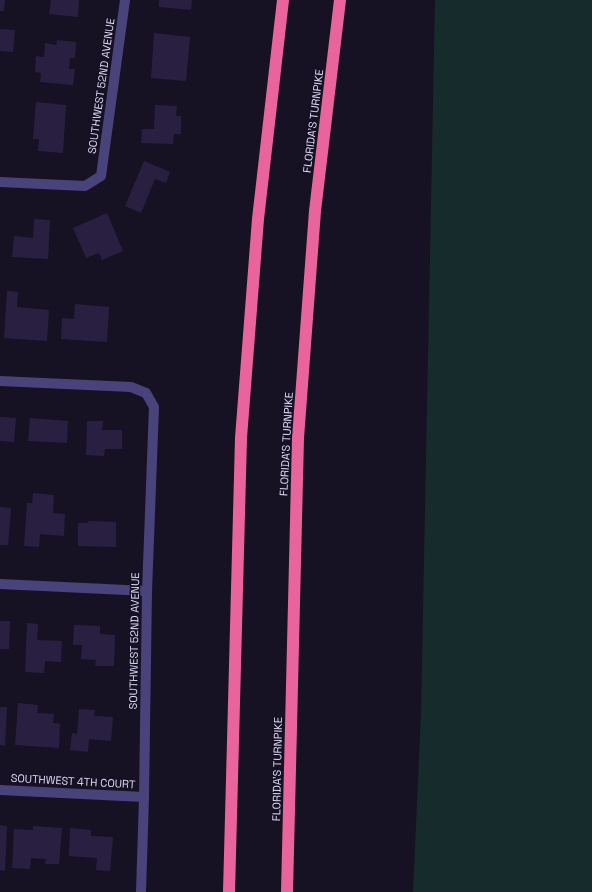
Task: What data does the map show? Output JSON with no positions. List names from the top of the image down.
{
  "streets": {
    "highway": ["FLORIDA'S TURNPIKE"],
    "street": ["SOUTHWEST 52ND AVENUE", "SOUTHWEST 4TH COURT"]
  },
  "crossings": [
    ["SOUTHWEST 52ND AVENUE", "SOUTHWEST 4TH COURT"]
  ]
}
